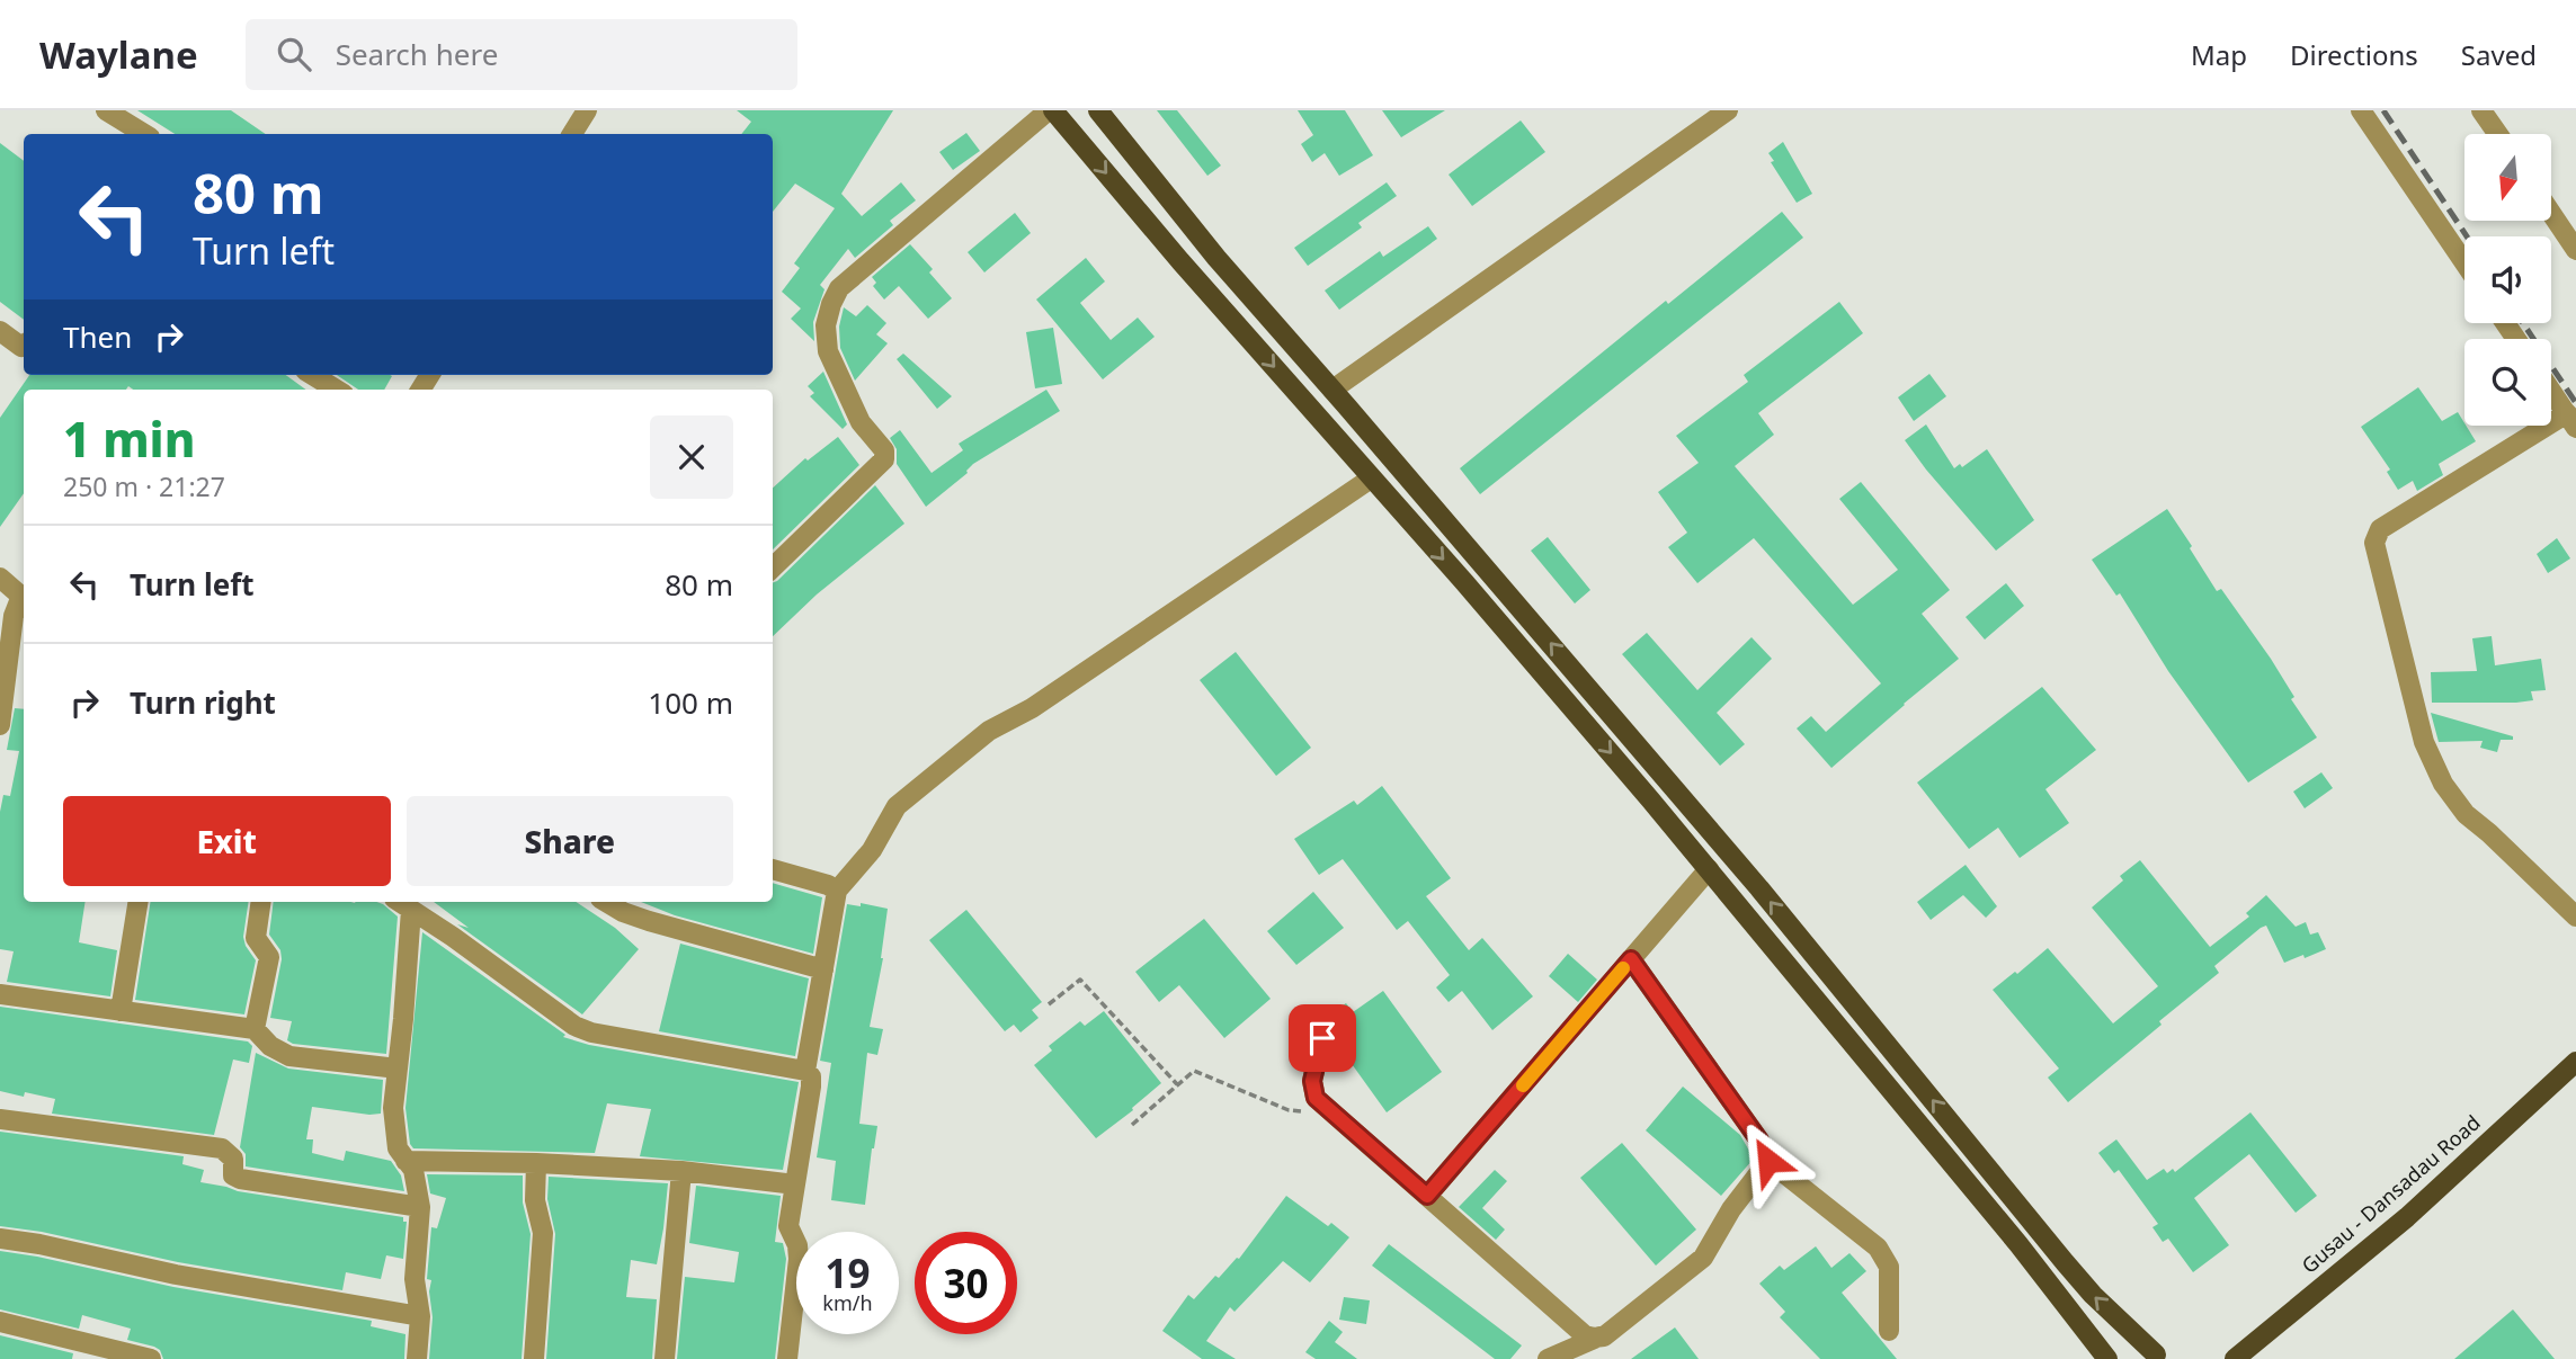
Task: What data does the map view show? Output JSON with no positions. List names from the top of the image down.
{
  "streets": {
    "main road": ["Gusau - Dansadau Road"]
  },
  "north": "bottom",
  "page": {
    "header": "Waylane",
    "search": "Search here",
    "nav": ["Map", "Directions", "Saved"],
    "turn": ["80 m", "Turn left"],
    "then": "Then",
    "heading": ["1 min", "250 m · 21:27"],
    "list": [
      {
        "name": "Turn left",
        "value": "80 m"
      },
      {
        "name": "Turn right",
        "value": "100 m"
      }
    ],
    "buttons": ["Exit", "Share"],
    "speed": "19 km/h",
    "limit": "30"
  }
}
